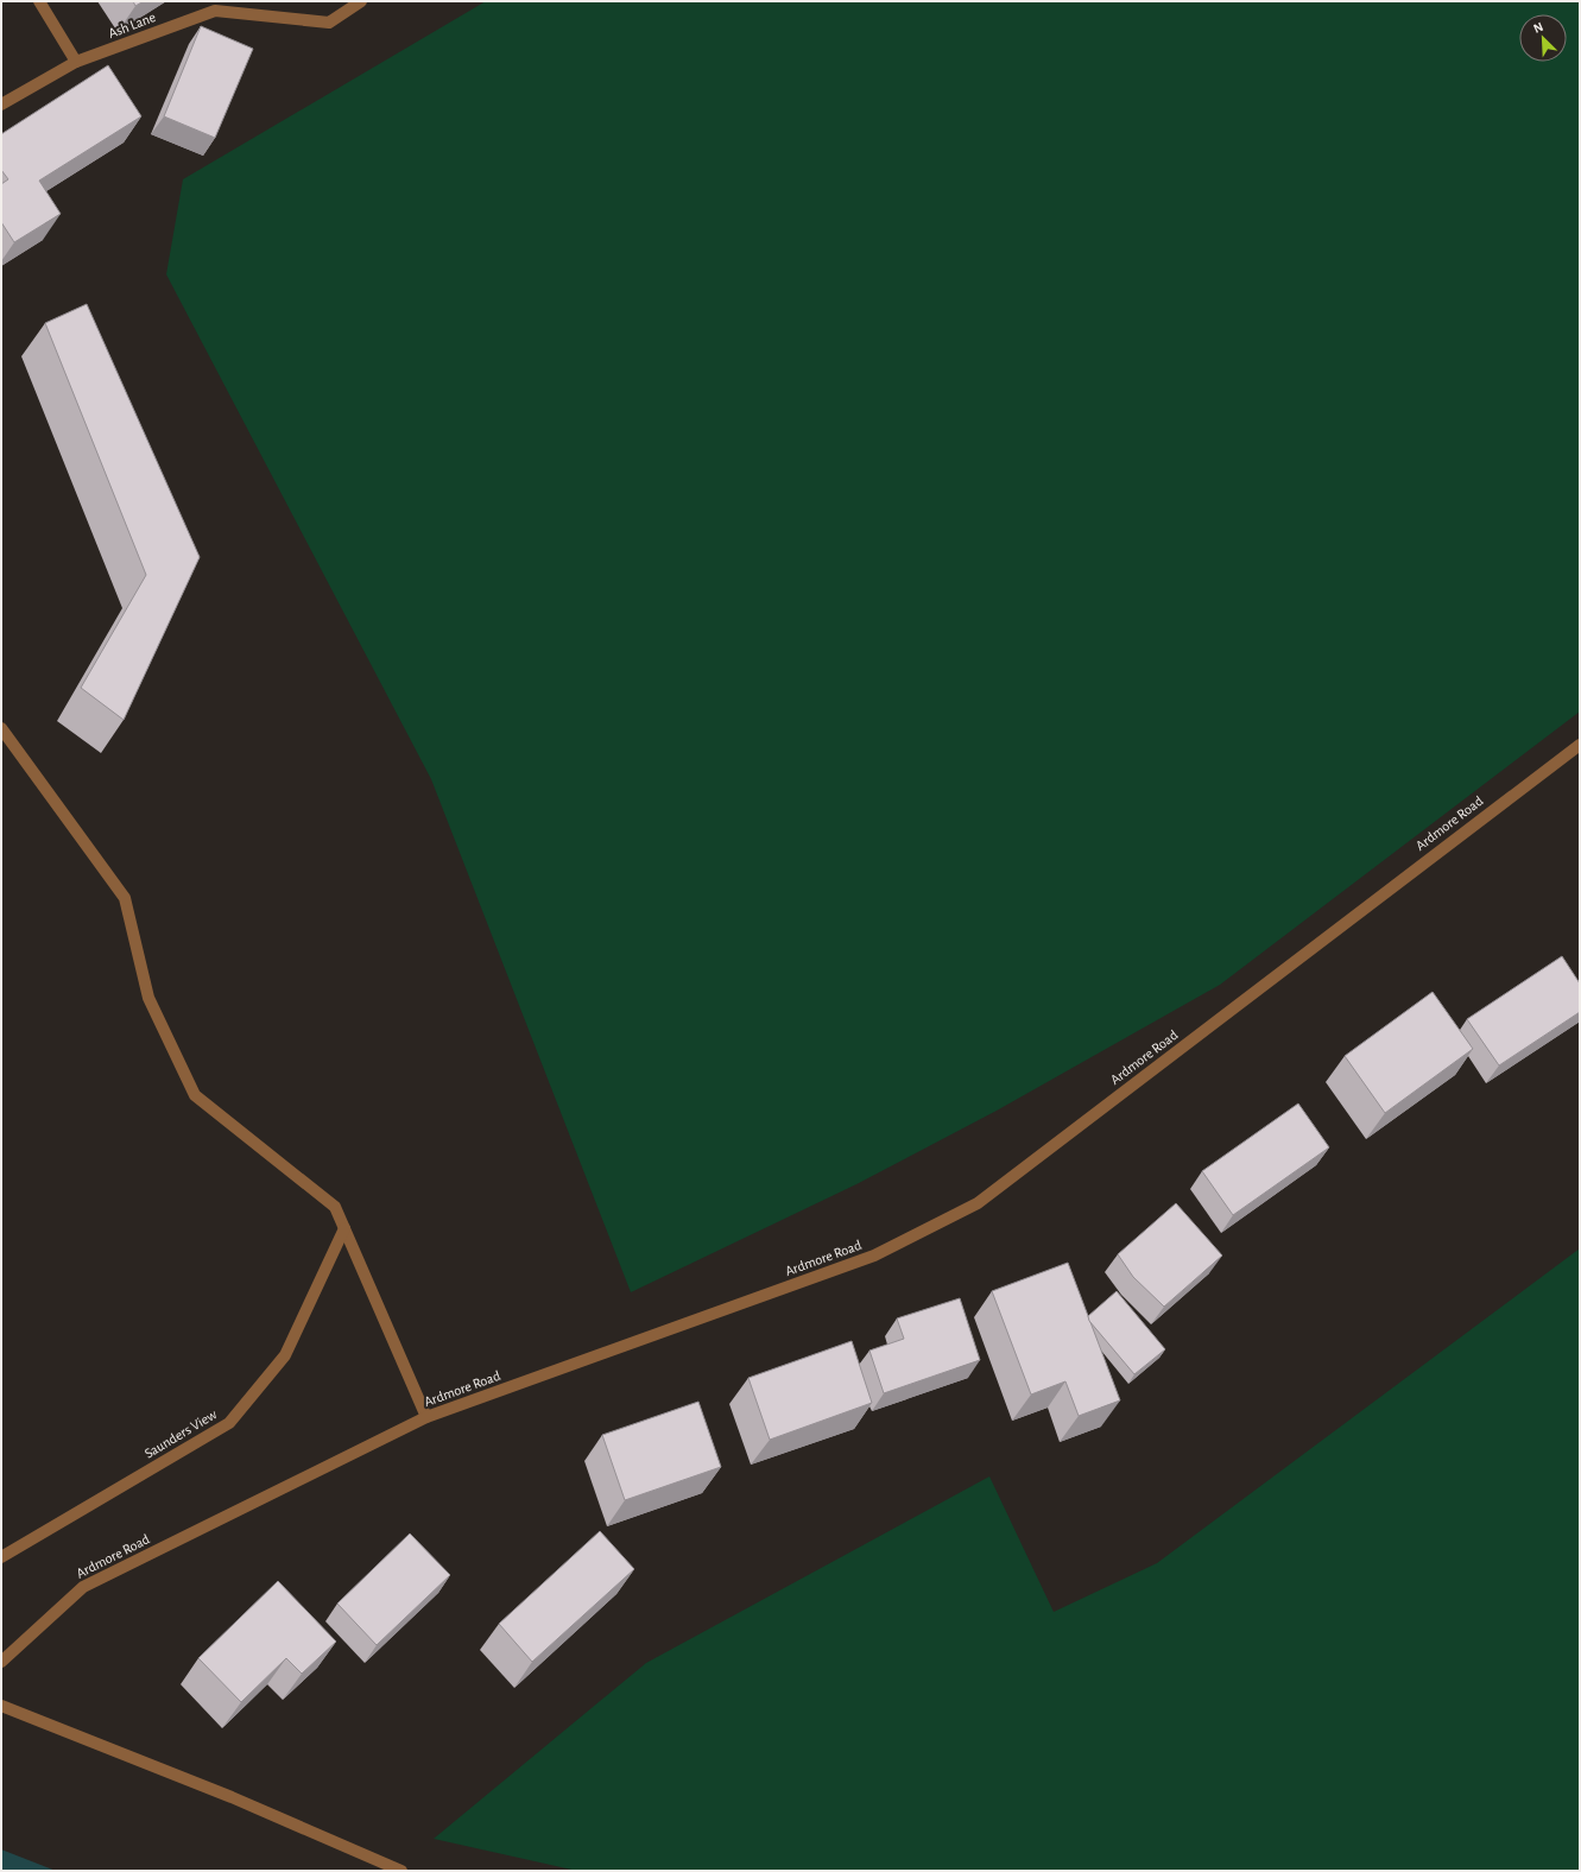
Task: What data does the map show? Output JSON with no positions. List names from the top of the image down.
{
  "streets": {
    "street": ["Ash Lane", "Ardmore Road", "Saunders View"]
  },
  "north": "top left"
}
